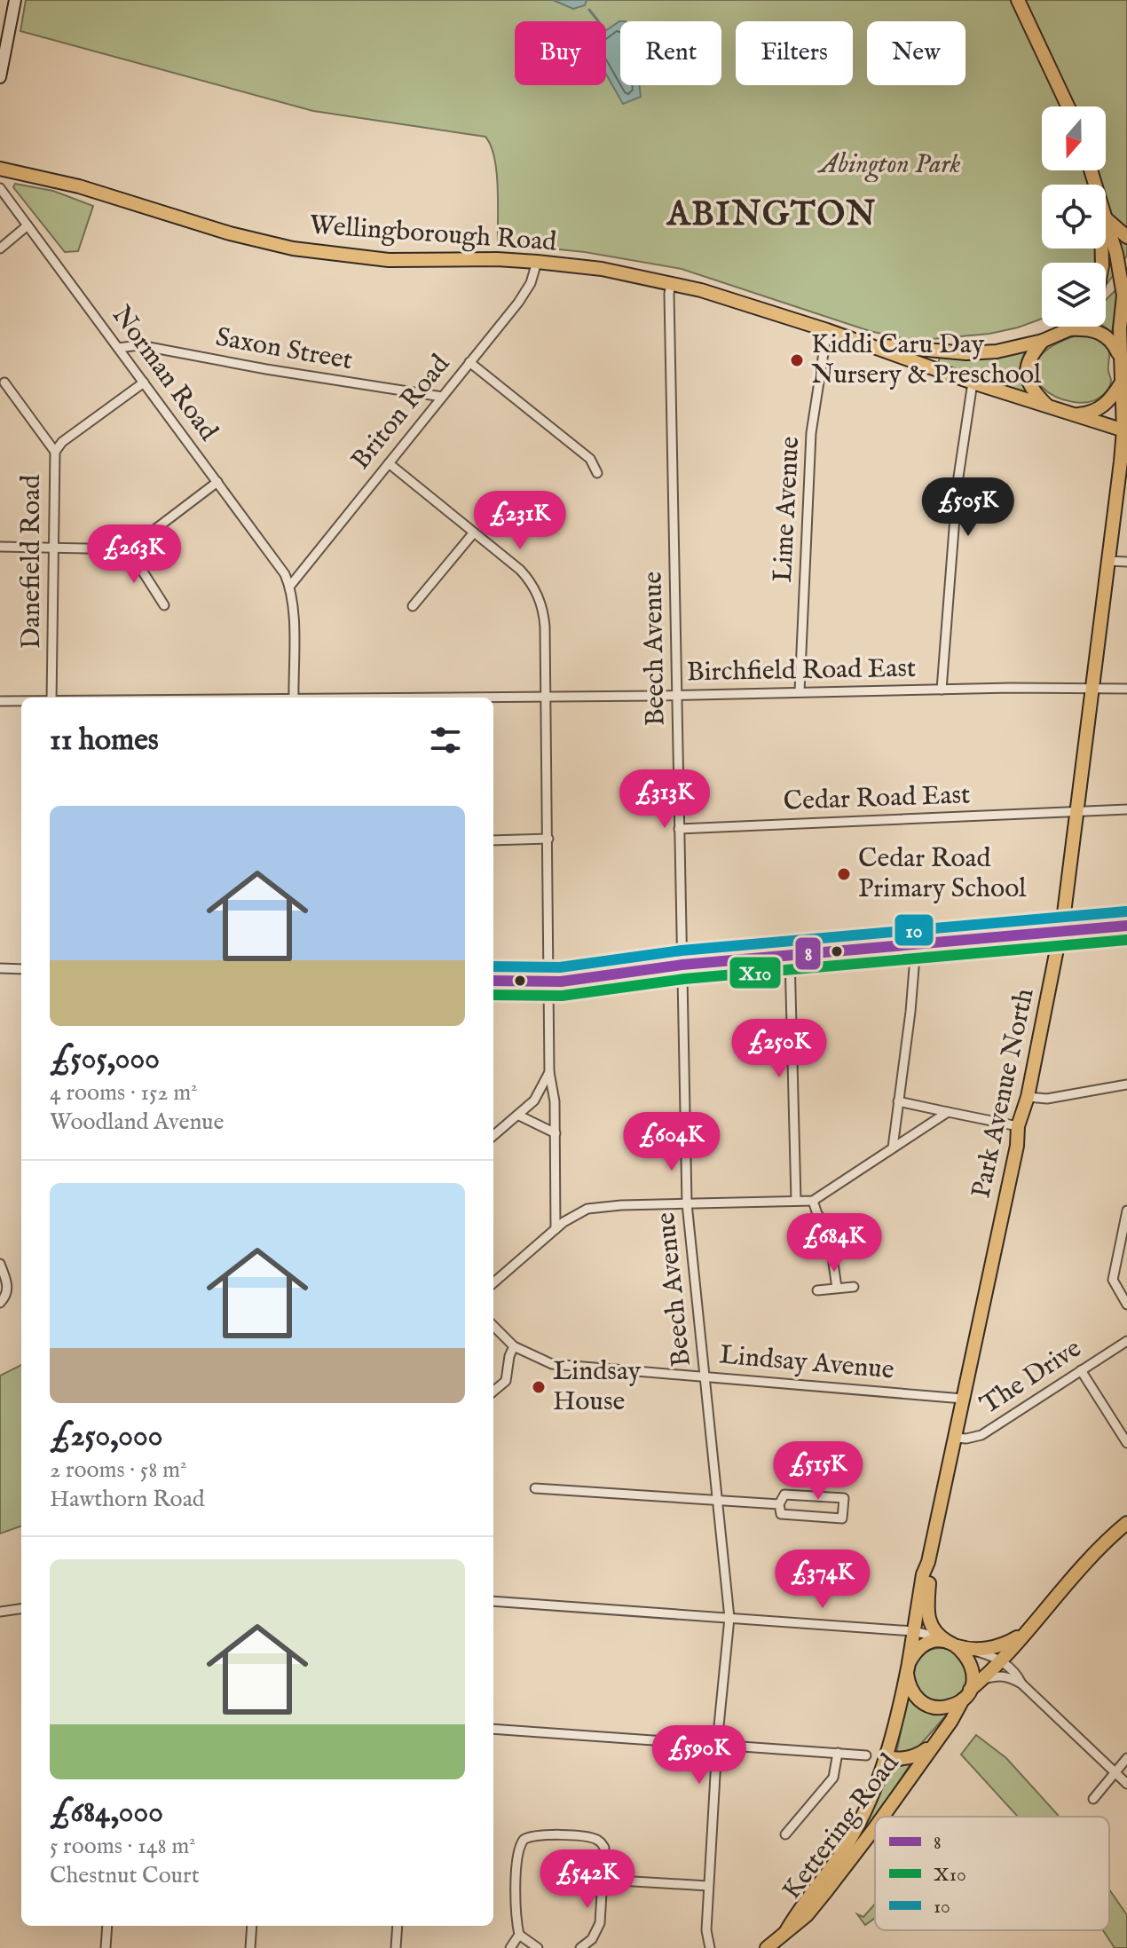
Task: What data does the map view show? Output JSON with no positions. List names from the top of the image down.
{
  "streets": {
    "main road": ["Wellingborough Road", "Park Avenue North", "Kettering Road"],
    "street": [
      "Saxon Street",
      "Norman Road",
      "Briton Road",
      "Lime Avenue",
      "Danefield Road",
      "Beech Avenue",
      "Birchfield Road East",
      "Cedar Road East",
      "Lindsay Avenue",
      "The Drive"
    ]
  },
  "crossings": [
    ["Wellingborough Road", "Briton Road"],
    ["Wellingborough Road", "Lime Avenue"],
    ["Wellingborough Road", "Beech Avenue"],
    ["Saxon Street", "Norman Road"],
    ["Saxon Street", "Briton Road"],
    ["Norman Road", "Briton Road"],
    ["Norman Road", "Danefield Road"],
    ["Lime Avenue", "Birchfield Road East"],
    ["Beech Avenue", "Birchfield Road East"],
    ["Beech Avenue", "Cedar Road East"],
    ["Beech Avenue", "Lindsay Avenue"],
    ["Birchfield Road East", "Park Avenue North"],
    ["Cedar Road East", "Park Avenue North"],
    ["Park Avenue North", "Lindsay Avenue"],
    ["Park Avenue North", "The Drive"],
    ["Park Avenue North", "Kettering Road"]
  ],
  "districts": ["ABINGTON"],
  "parks": ["Abington Park"],
  "places": ["Kiddi Caru Day Nursery & Preschool", "Cedar Road Primary School", "Lindsay House"],
  "lines": ["transit line 10", "transit line 8", "transit line X10"],
  "legend": ["8", "X10", "10"],
  "north": "bottom",
  "page": {
    "chip": [
      "Buy",
      "Rent",
      "Filters",
      "New"
    ],
    "price": [
      "£505K",
      "£231K",
      "£263K",
      "£313K",
      "£250K",
      "£604K",
      "£684K",
      "£515K",
      "£374K",
      "£590K",
      "£542K"
    ],
    "heading": "11 homes",
    "list": [
      {
        "name": "£505,000",
        "note": "4 rooms · 152 m² · Woodland Avenue"
      },
      {
        "name": "£250,000",
        "note": "2 rooms · 58 m² · Hawthorn Road"
      },
      {
        "name": "£684,000",
        "note": "5 rooms · 148 m² · Chestnut Court"
      }
    ]
  }
}
